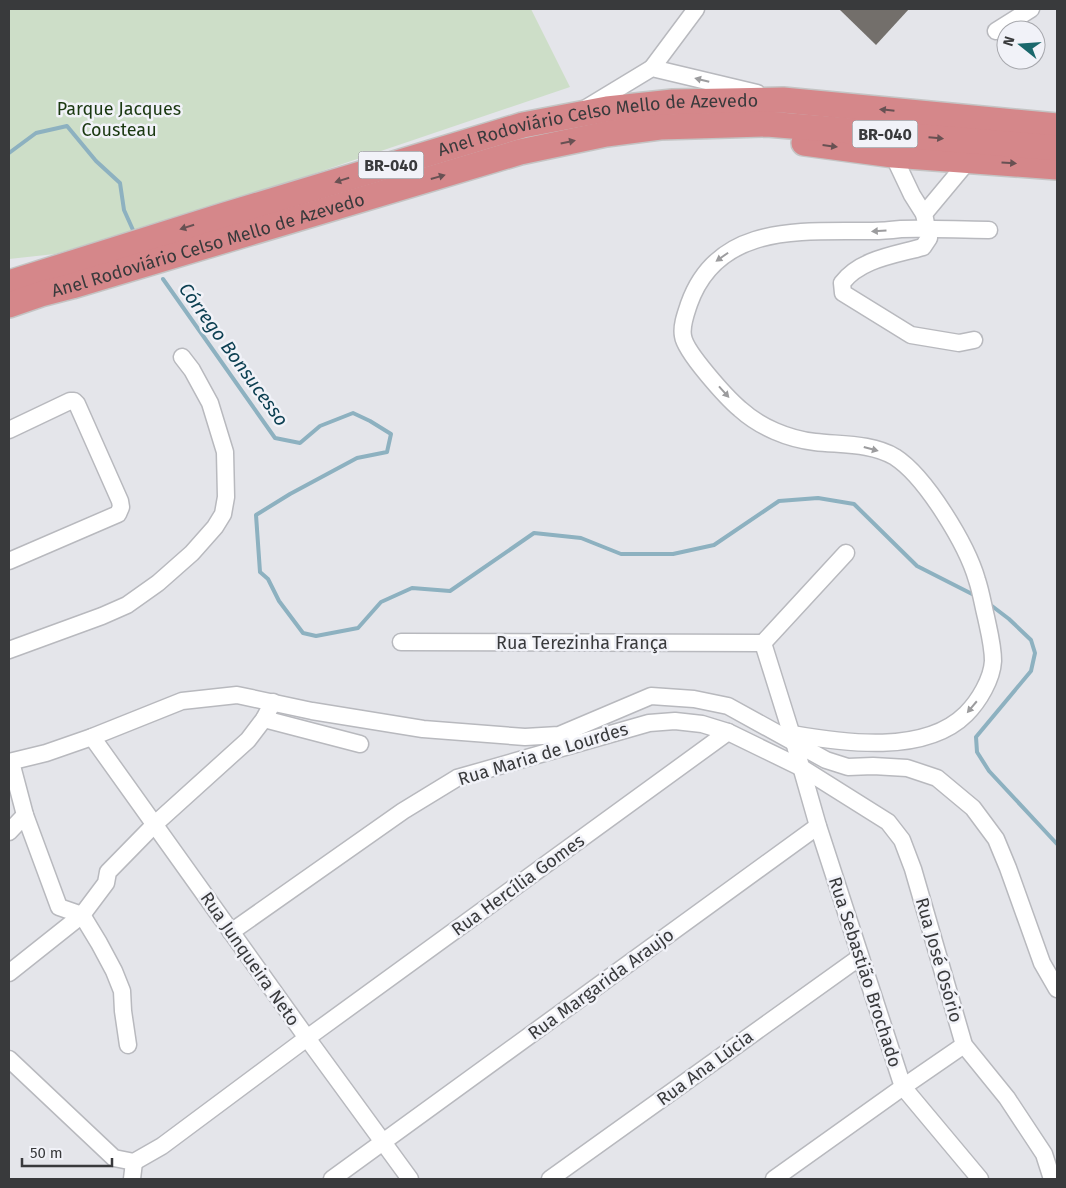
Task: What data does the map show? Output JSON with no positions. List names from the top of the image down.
{
  "streets": {
    "highway": ["Anel Rodoviário Celso Mello de Azevedo", "BR-040"],
    "street": [
      "Rua Terezinha França",
      "Rua Maria de Lourdes",
      "Rua Hercília Gomes",
      "Rua Junqueira Neto",
      "Rua José Osório",
      "Rua Sebastião Brochado",
      "Rua Margarida Araujo",
      "Rua Ana Lúcia"
    ]
  },
  "crossings": [
    ["Rua Terezinha França", "Rua Sebastião Brochado"],
    ["Rua Maria de Lourdes", "Rua Hercília Gomes"],
    ["Rua Maria de Lourdes", "Rua Junqueira Neto"],
    ["Rua Maria de Lourdes", "Rua José Osório"],
    ["Rua Maria de Lourdes", "Rua Sebastião Brochado"],
    ["Rua Hercília Gomes", "Rua Junqueira Neto"],
    ["Rua Junqueira Neto", "Rua Margarida Araujo"],
    ["Rua José Osório", "Rua Sebastião Brochado"],
    ["Rua Sebastião Brochado", "Rua Margarida Araujo"],
    ["Rua Sebastião Brochado", "Rua Ana Lúcia"]
  ],
  "water": ["Córrego Bonsucesso"],
  "parks": ["Parque Jacques Cousteau"],
  "scale_bar": "50 m",
  "north": "left"
}
